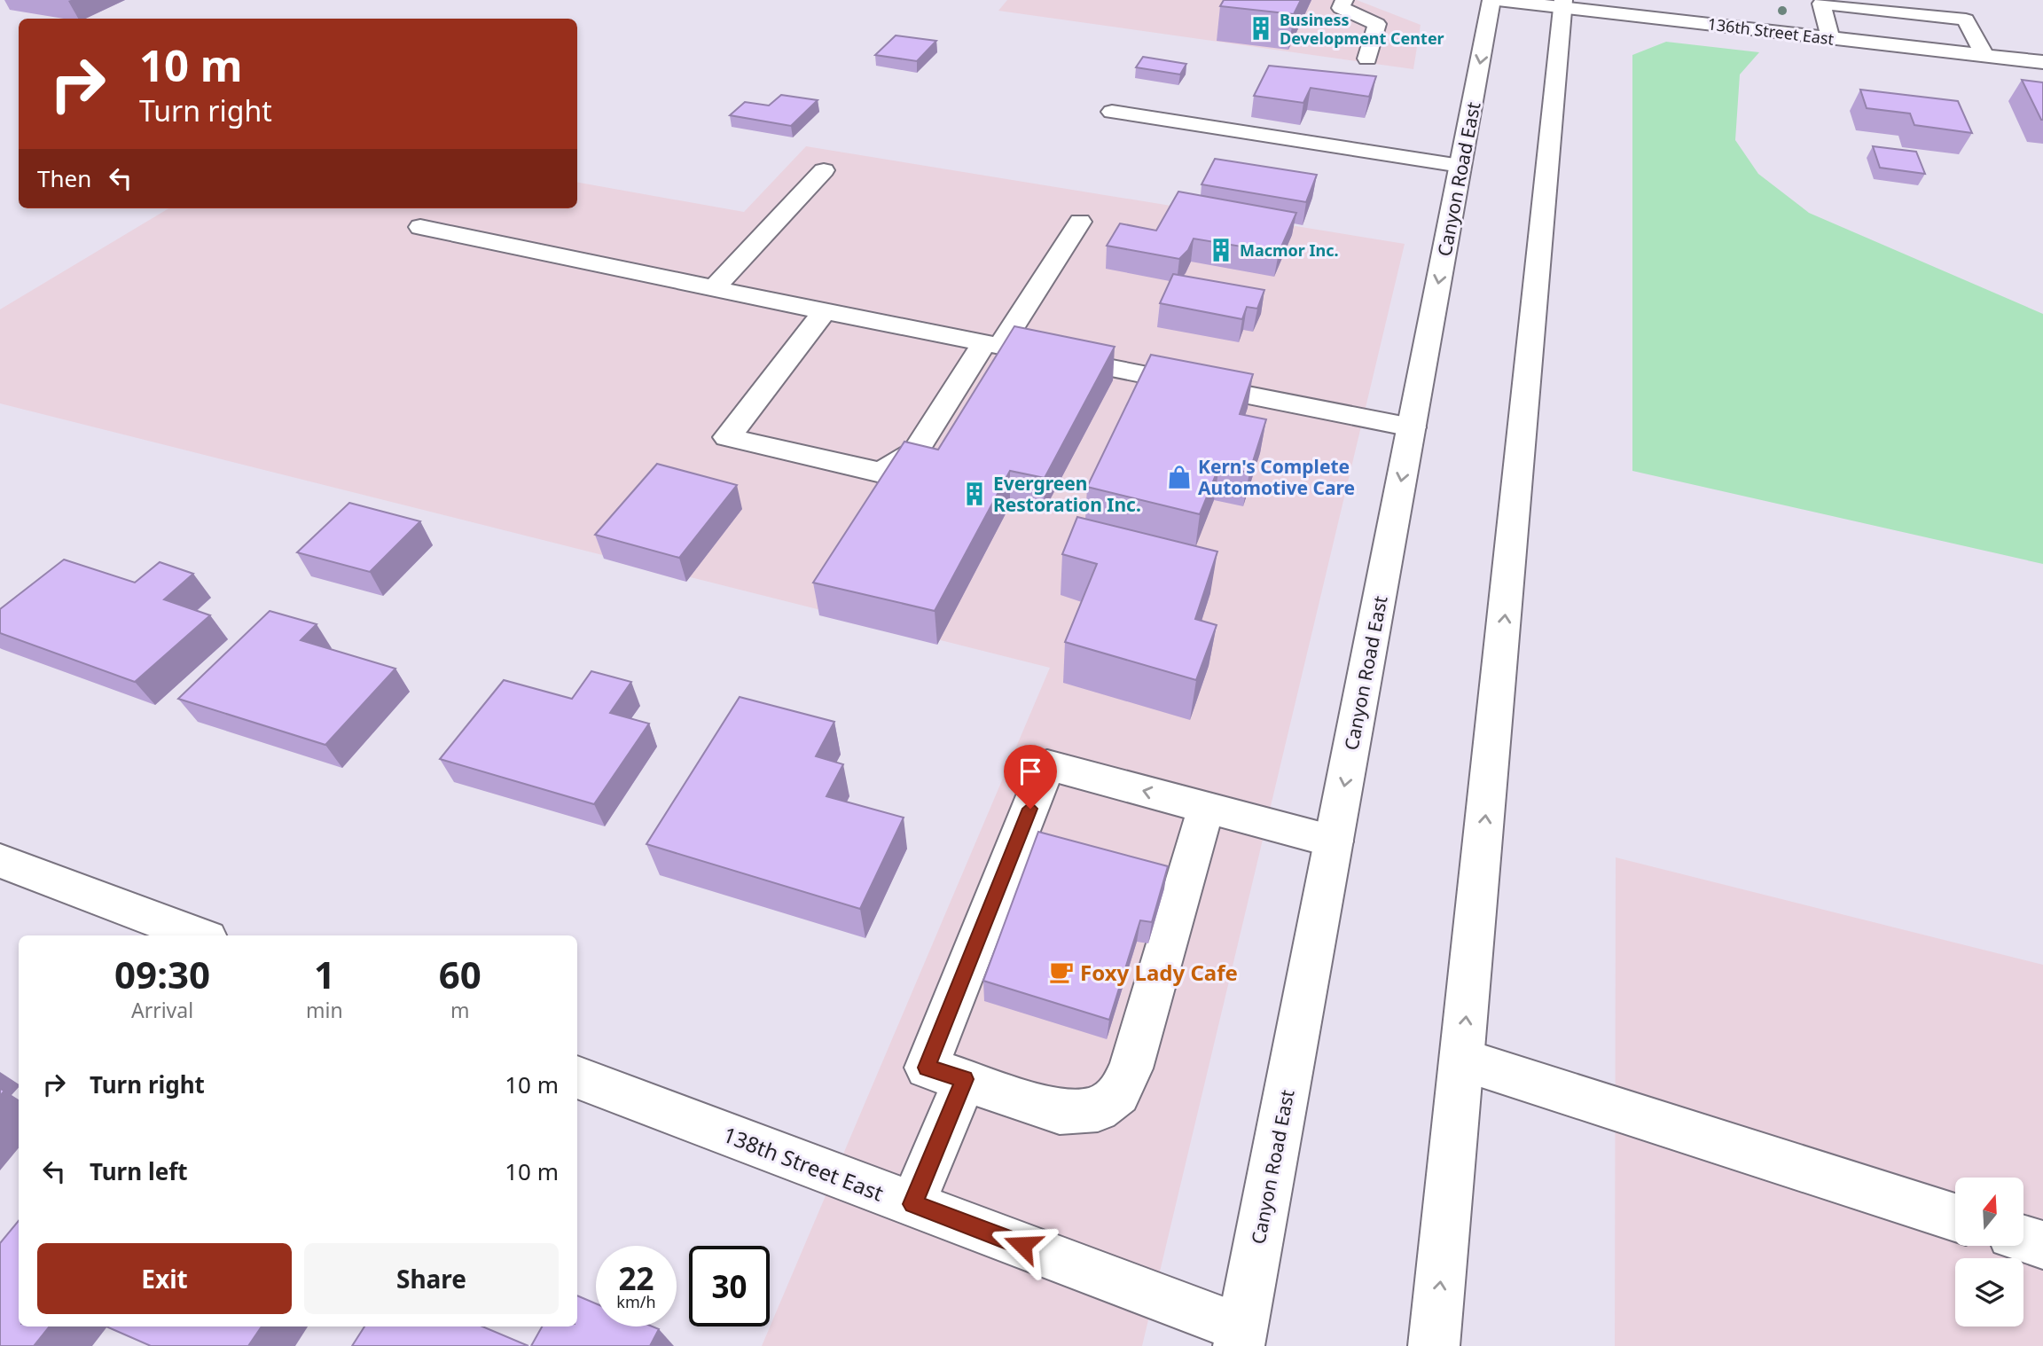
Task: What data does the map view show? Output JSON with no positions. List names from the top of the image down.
{
  "streets": {
    "main road": ["136th Street East", "Canyon Road East", "138th Street East"]
  },
  "crossings": [
    ["Canyon Road East", "138th Street East"]
  ],
  "places": {
    "building": ["Business Development Center", "Macmor Inc.", "Evergreen Restoration Inc."],
    "shop": ["Kern's Complete Automotive Care"],
    "cafe": ["Foxy Lady Cafe"]
  },
  "north": "top",
  "page": {
    "turn": ["10 m", "Turn right"],
    "then": "Then",
    "eta": [
      "09:30",
      "Arrival",
      "1",
      "min",
      "60",
      "m"
    ],
    "list": [
      {
        "name": "Turn right",
        "value": "10 m"
      },
      {
        "name": "Turn left",
        "value": "10 m"
      }
    ],
    "buttons": ["Exit", "Share"],
    "speed": "22 km/h",
    "limit": "30"
  }
}
